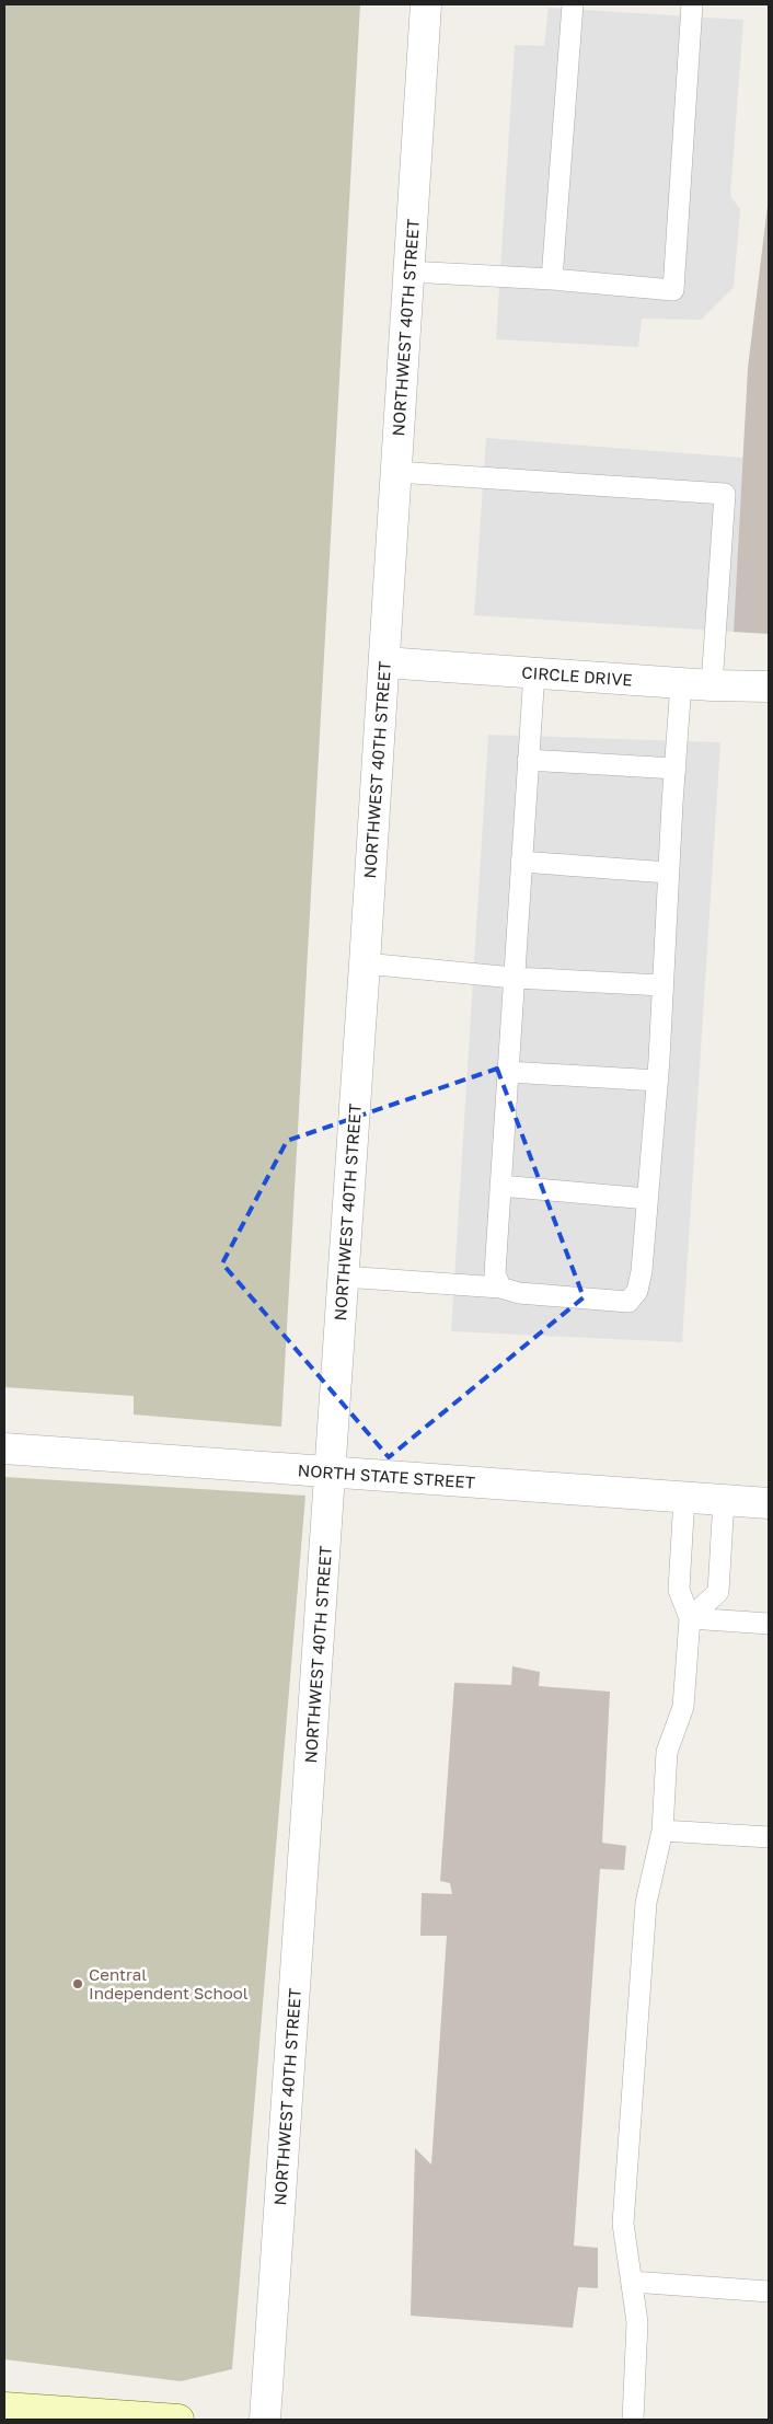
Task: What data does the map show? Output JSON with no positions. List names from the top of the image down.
{
  "streets": {
    "street": ["NORTHWEST 40TH STREET", "CIRCLE DRIVE", "NORTH STATE STREET"]
  },
  "crossings": [
    ["NORTHWEST 40TH STREET", "CIRCLE DRIVE"],
    ["NORTHWEST 40TH STREET", "NORTH STATE STREET"]
  ],
  "places": ["Central Independent School"]
}
